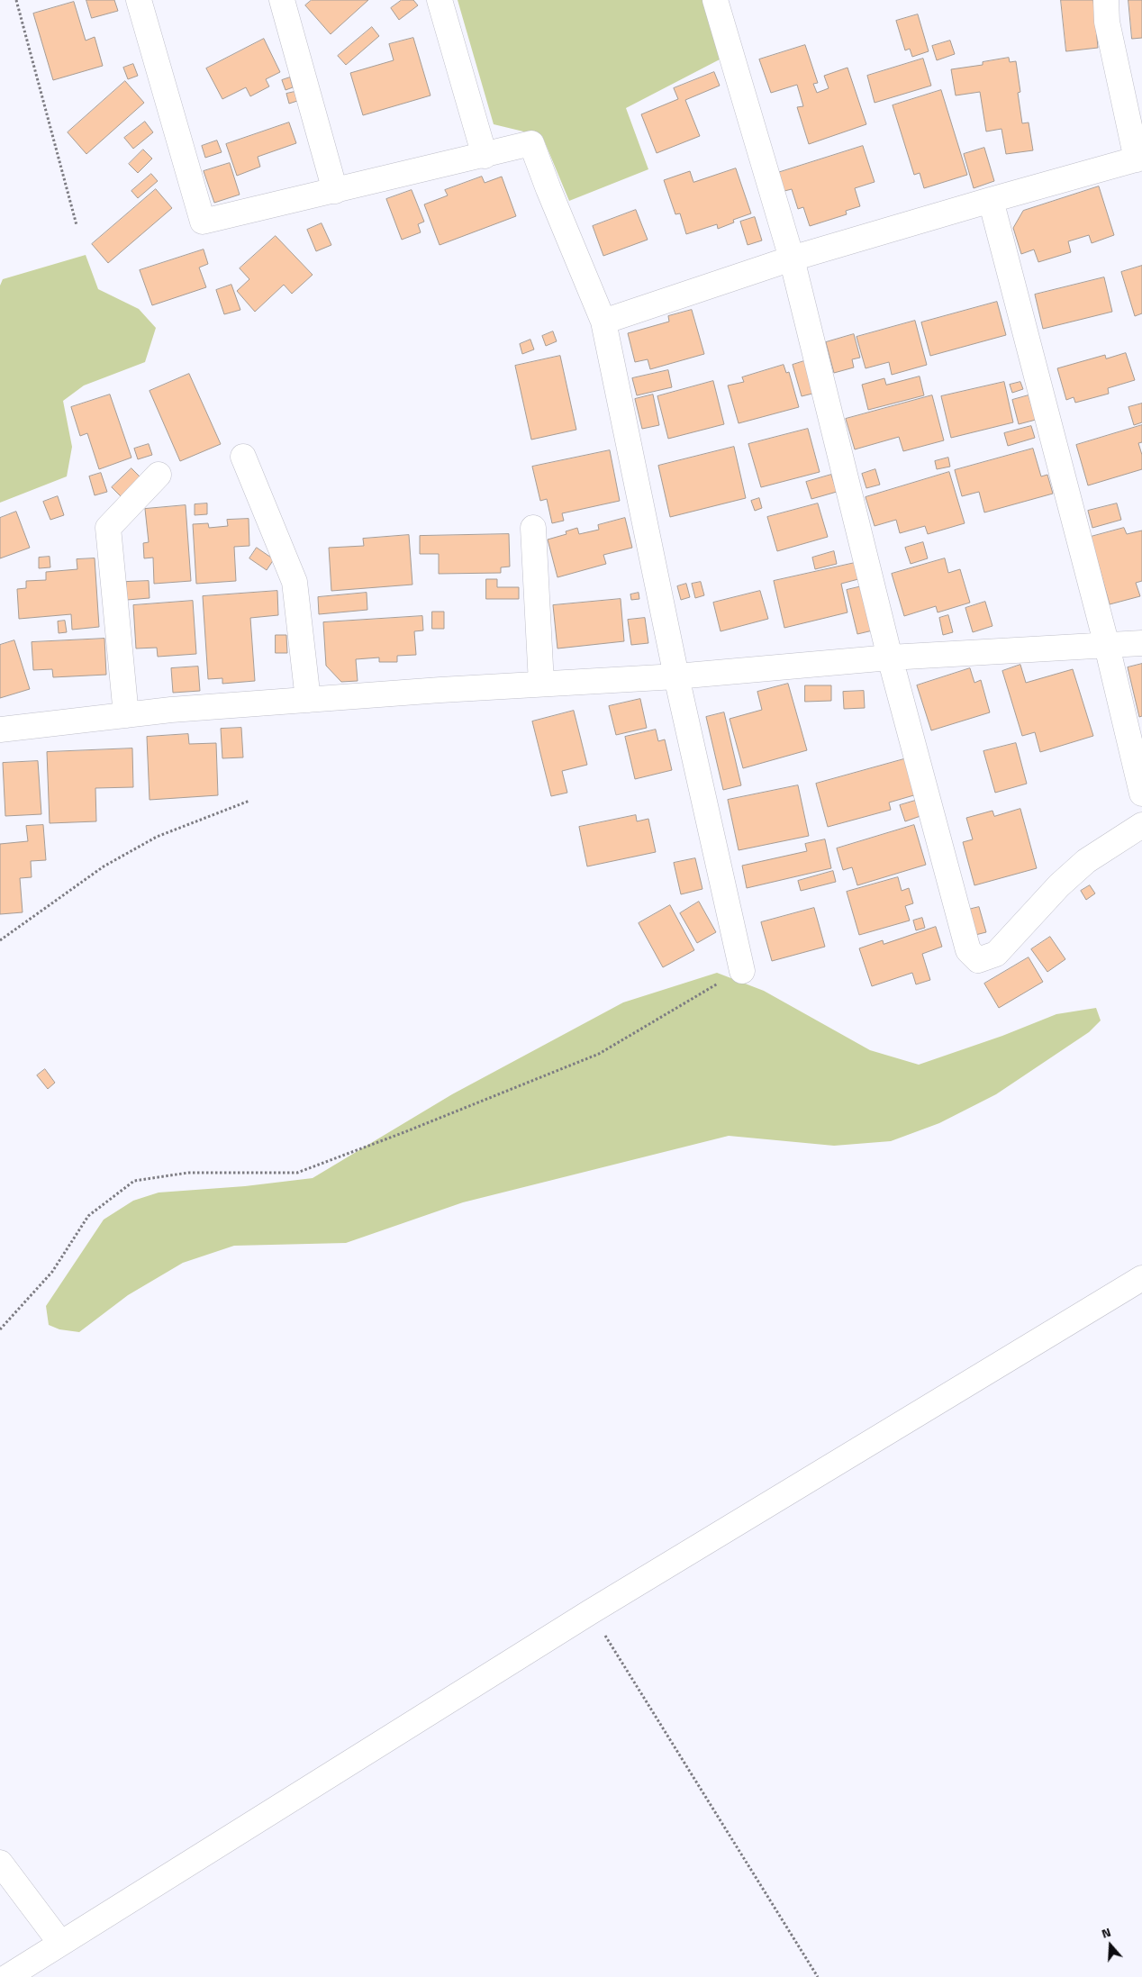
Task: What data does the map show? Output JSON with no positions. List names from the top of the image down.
{
  "north": "top"
}
